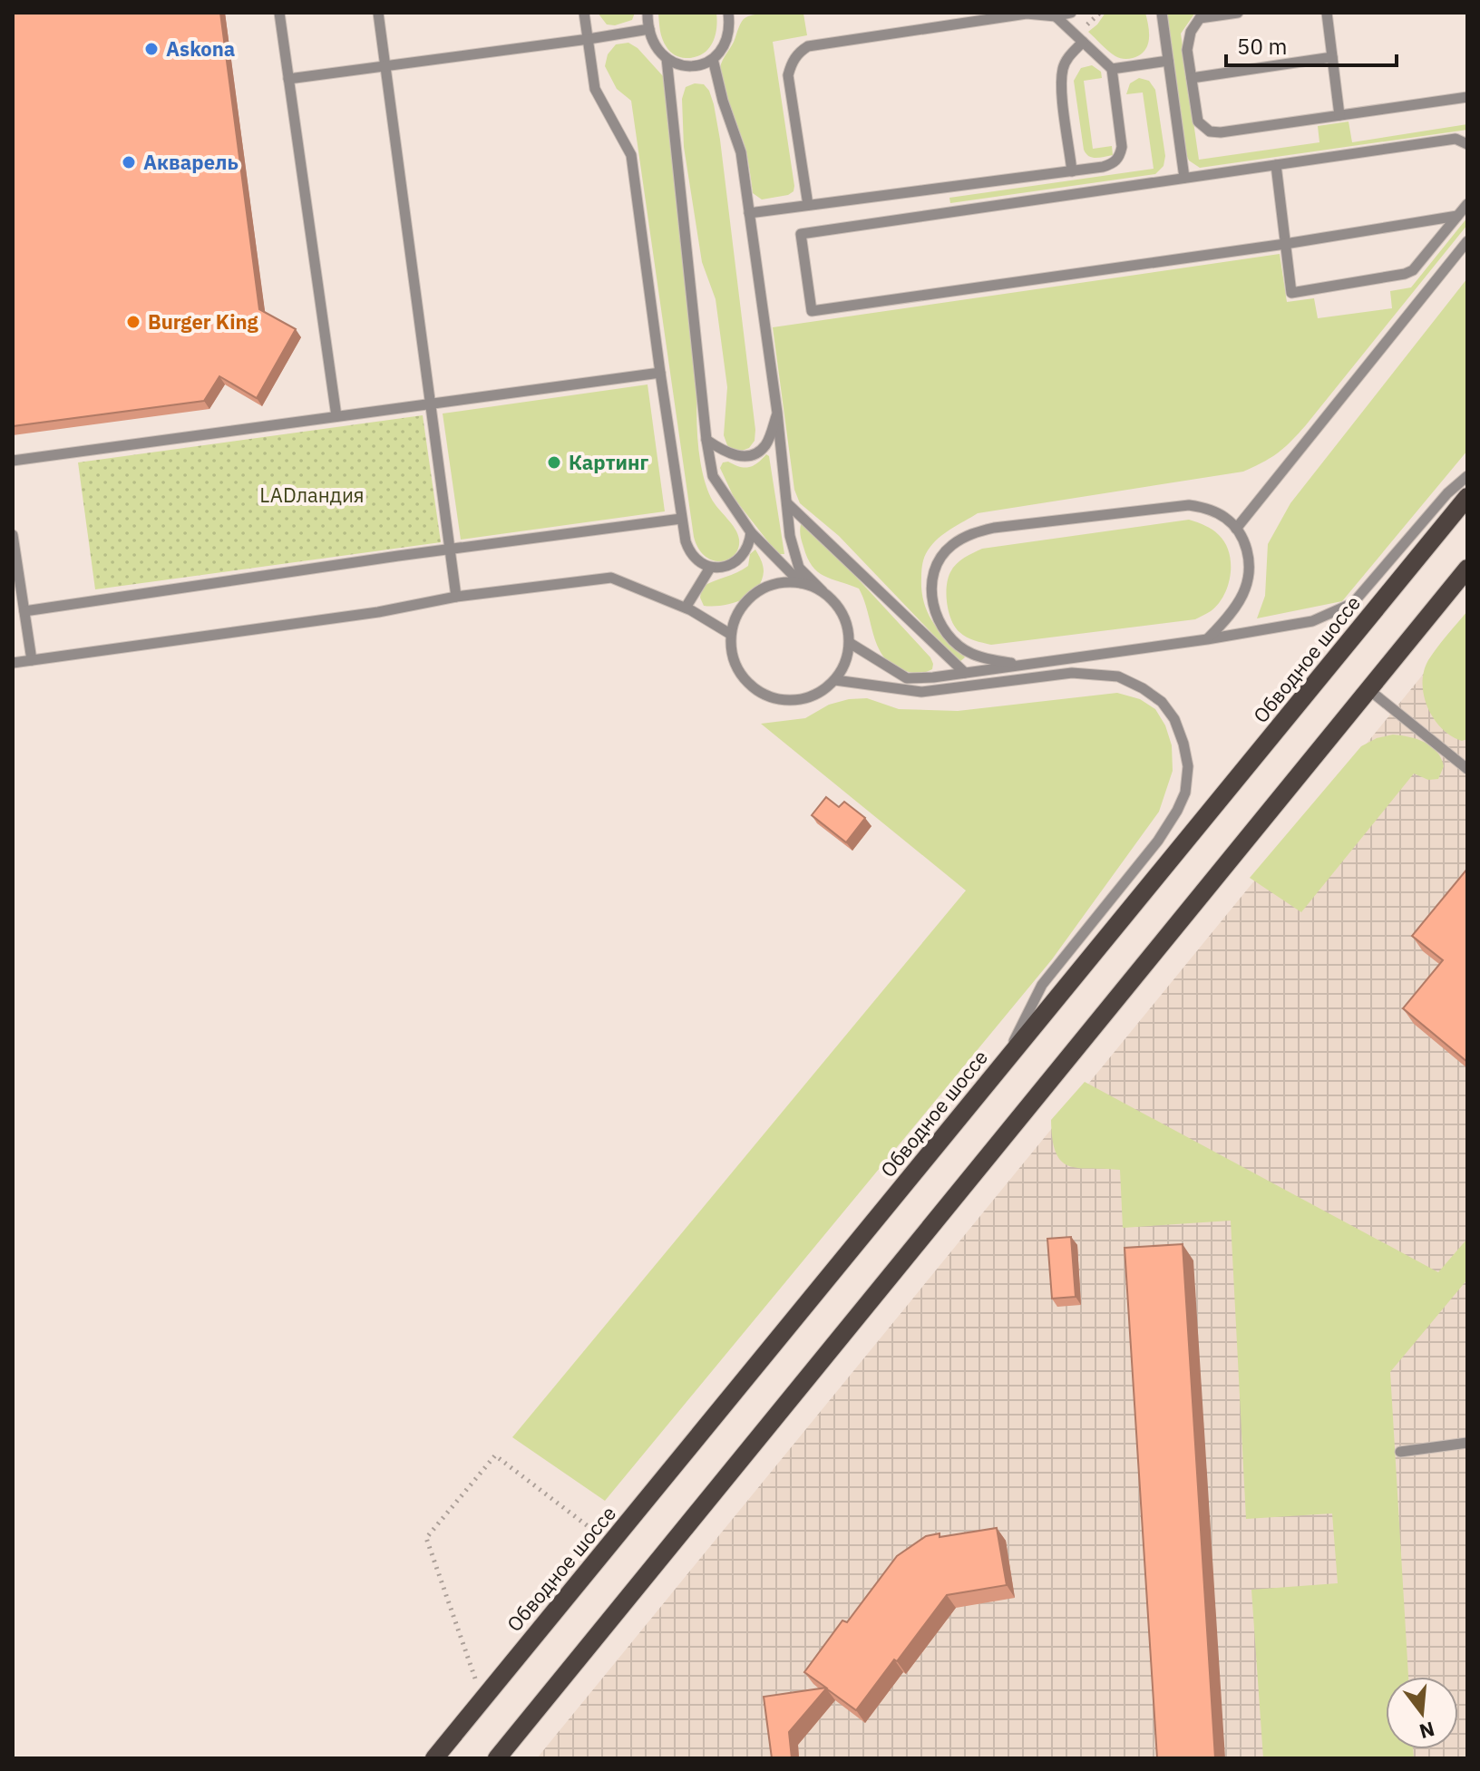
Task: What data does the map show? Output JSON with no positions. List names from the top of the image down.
{
  "streets": {
    "main road": ["Обводное шоссе"]
  },
  "parks": ["LADландия"],
  "places": [
    "Askona",
    "Акварель",
    "Burger King",
    "Картинг"
  ],
  "scale_bar": "50 m",
  "north": "bottom"
}
